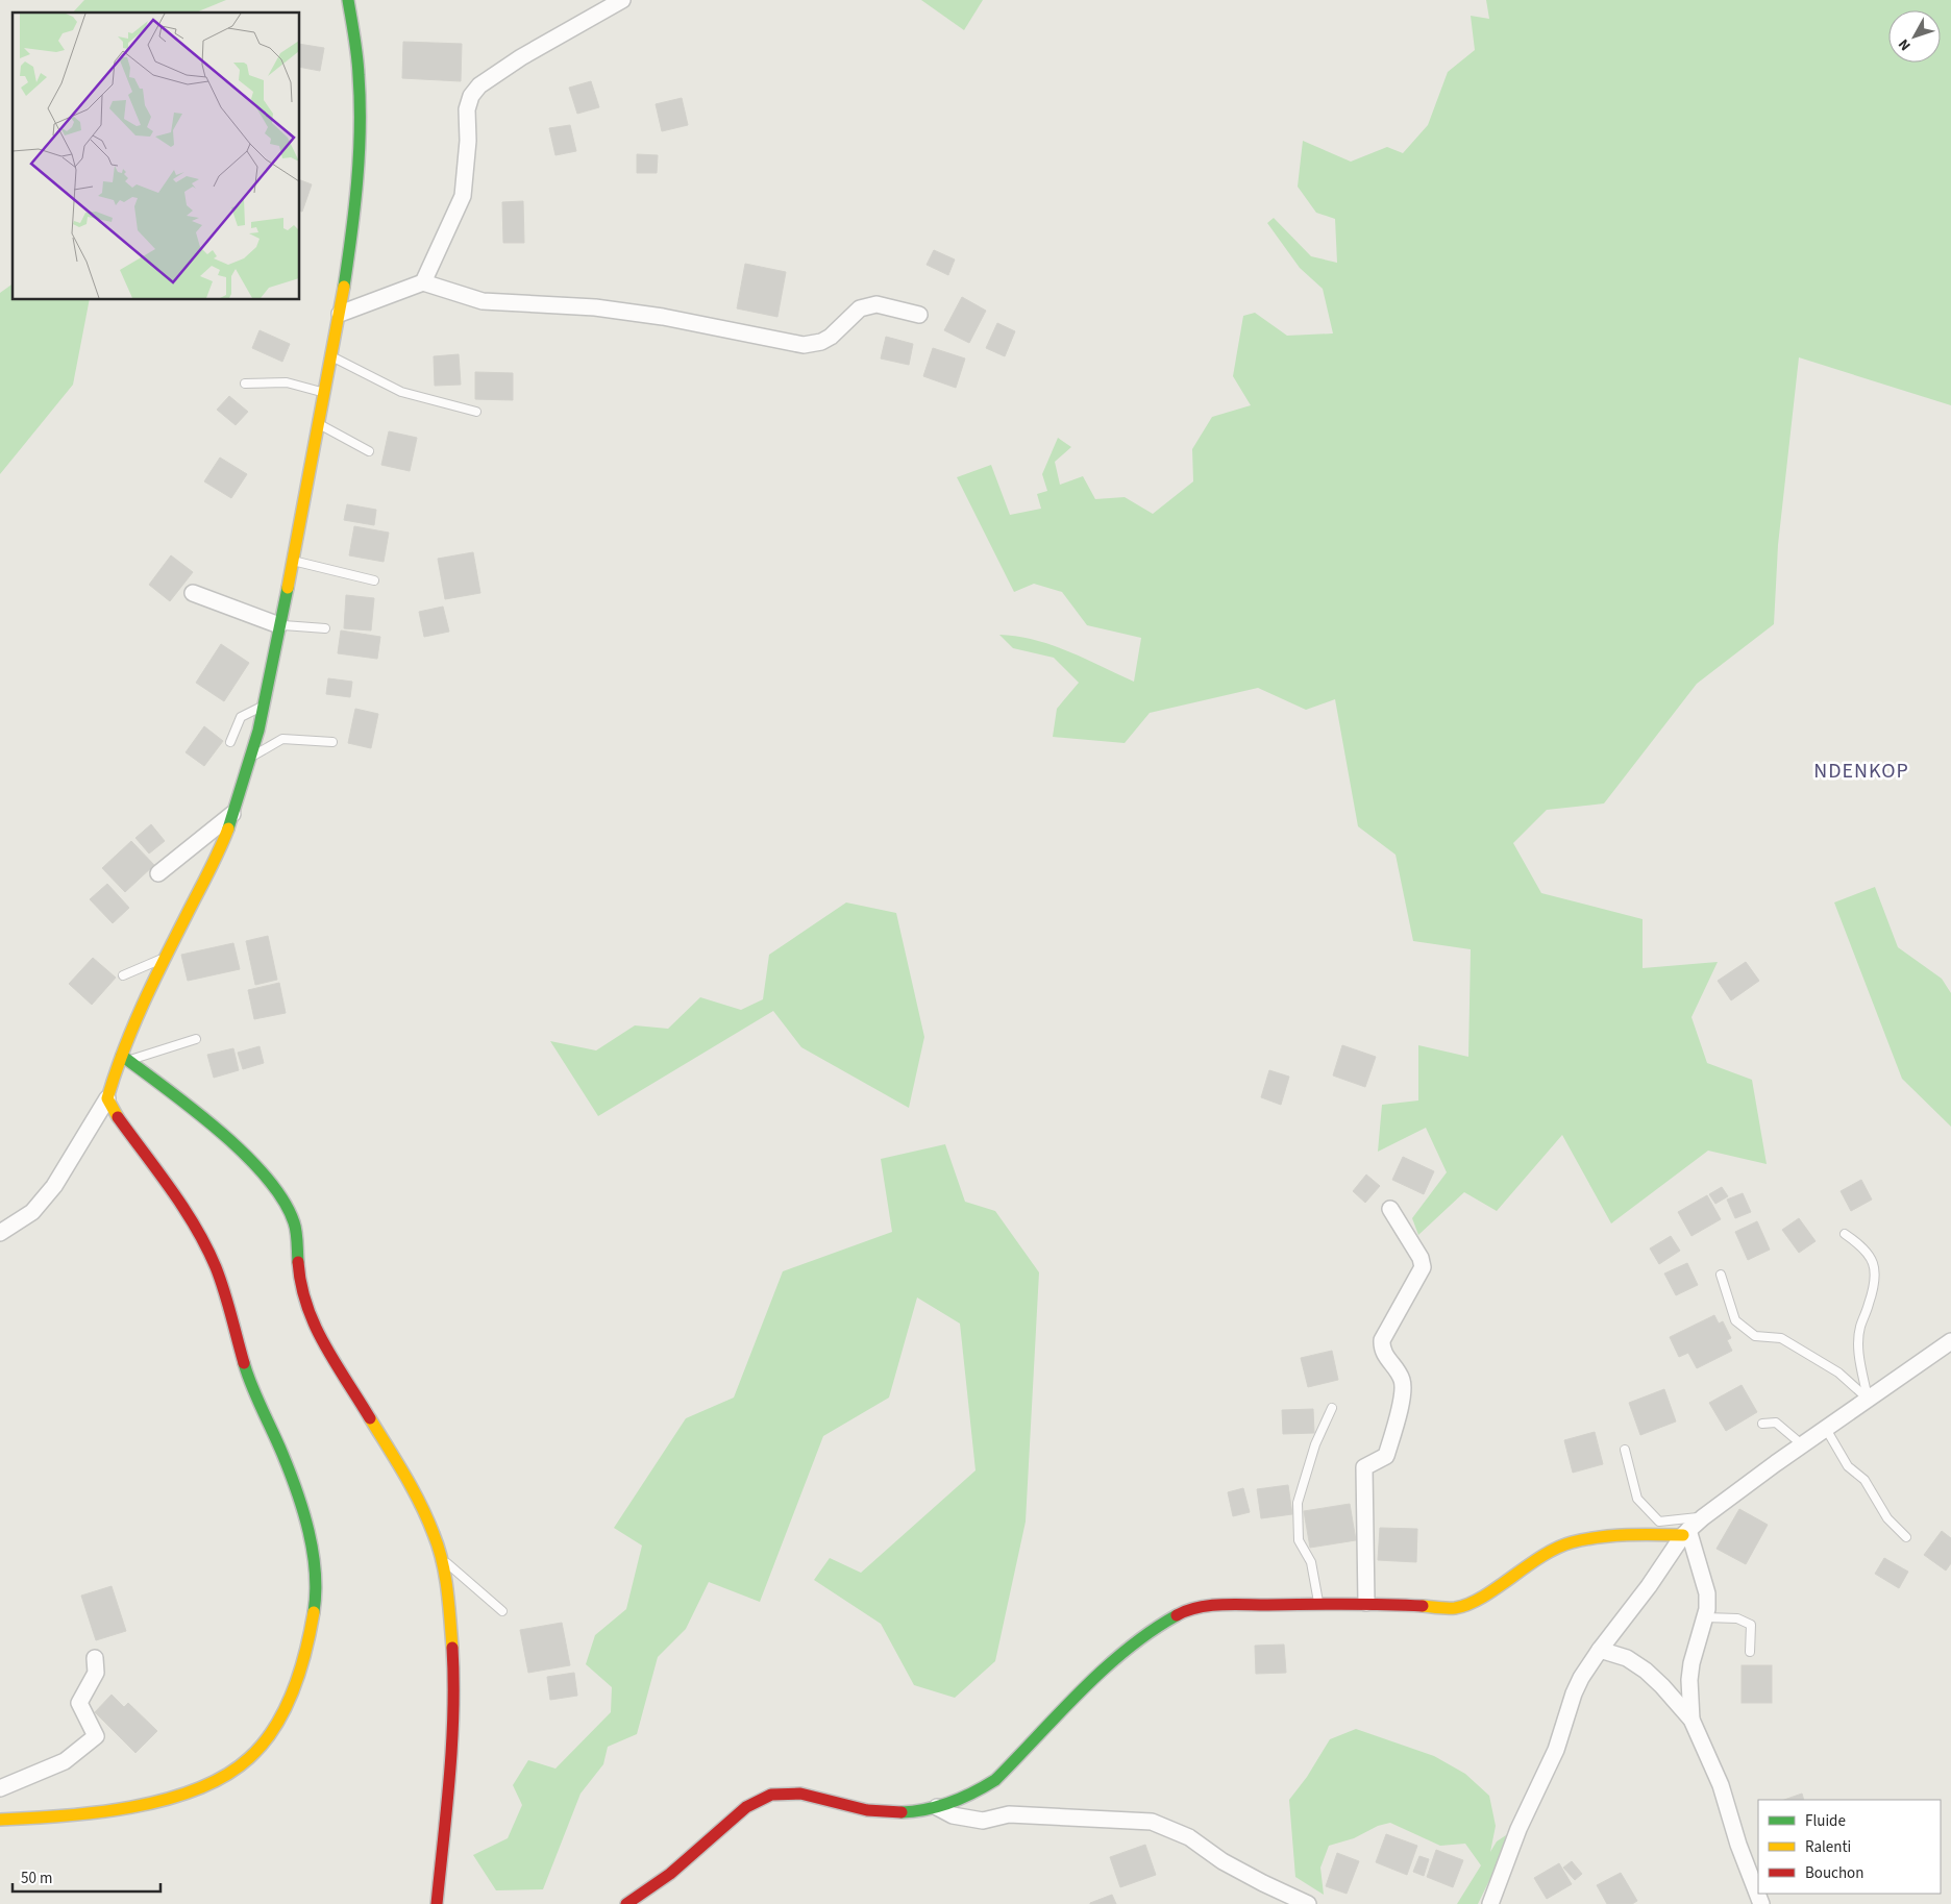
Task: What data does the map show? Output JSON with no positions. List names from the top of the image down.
{
  "districts": ["NDENKOP"],
  "legend": ["Fluide", "Ralenti", "Bouchon"],
  "scale_bar": "50 m",
  "north": "bottom left"
}
